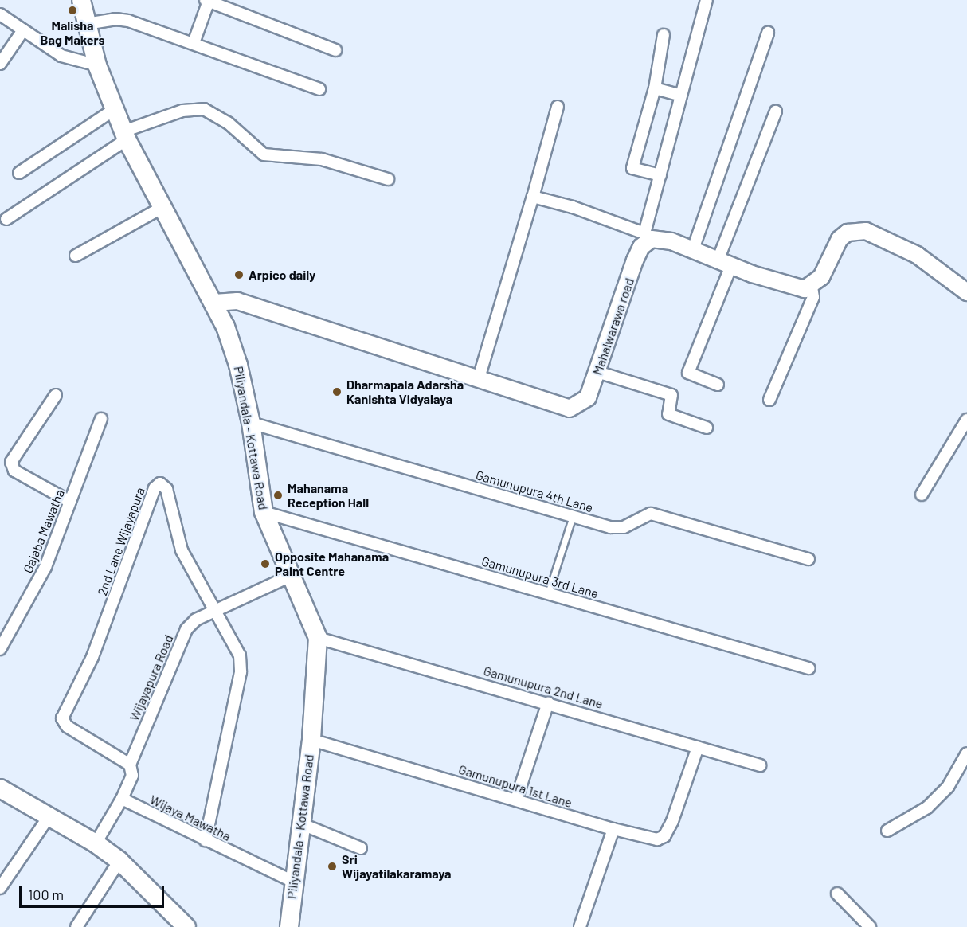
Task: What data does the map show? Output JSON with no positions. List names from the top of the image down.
{
  "streets": {
    "main road": ["Piliyandala - Kottawa Road"],
    "street": [
      "Mahalwarawa road",
      "Gamunupura 4th Lane",
      "Gajaba Mawatha",
      "2nd Lane Wijayapura",
      "Gamunupura 3rd Lane",
      "Wijayapura Road",
      "Gamunupura 2nd Lane",
      "Gamunupura 1st Lane",
      "Wijaya Mawatha"
    ]
  },
  "crossings": [
    ["Mahalwarawa road", "Piliyandala - Kottawa Road"],
    ["Piliyandala - Kottawa Road", "Gamunupura 4th Lane"],
    ["Piliyandala - Kottawa Road", "Gamunupura 3rd Lane"],
    ["Piliyandala - Kottawa Road", "Wijayapura Road"],
    ["Piliyandala - Kottawa Road", "Gamunupura 2nd Lane"],
    ["Piliyandala - Kottawa Road", "Gamunupura 1st Lane"],
    ["Piliyandala - Kottawa Road", "Wijaya Mawatha"],
    ["2nd Lane Wijayapura", "Wijayapura Road"],
    ["2nd Lane Wijayapura", "Wijaya Mawatha"],
    ["Gamunupura 2nd Lane", "Gamunupura 1st Lane"]
  ],
  "places": [
    "Malisha Bag Makers",
    "Arpico daily",
    "Dharmapala Adarsha Kanishta Vidyalaya",
    "Mahanama Reception Hall",
    "Opposite Mahanama Paint Centre",
    "Sri Wijayatilakaramaya"
  ],
  "scale_bar": "100 m"
}
